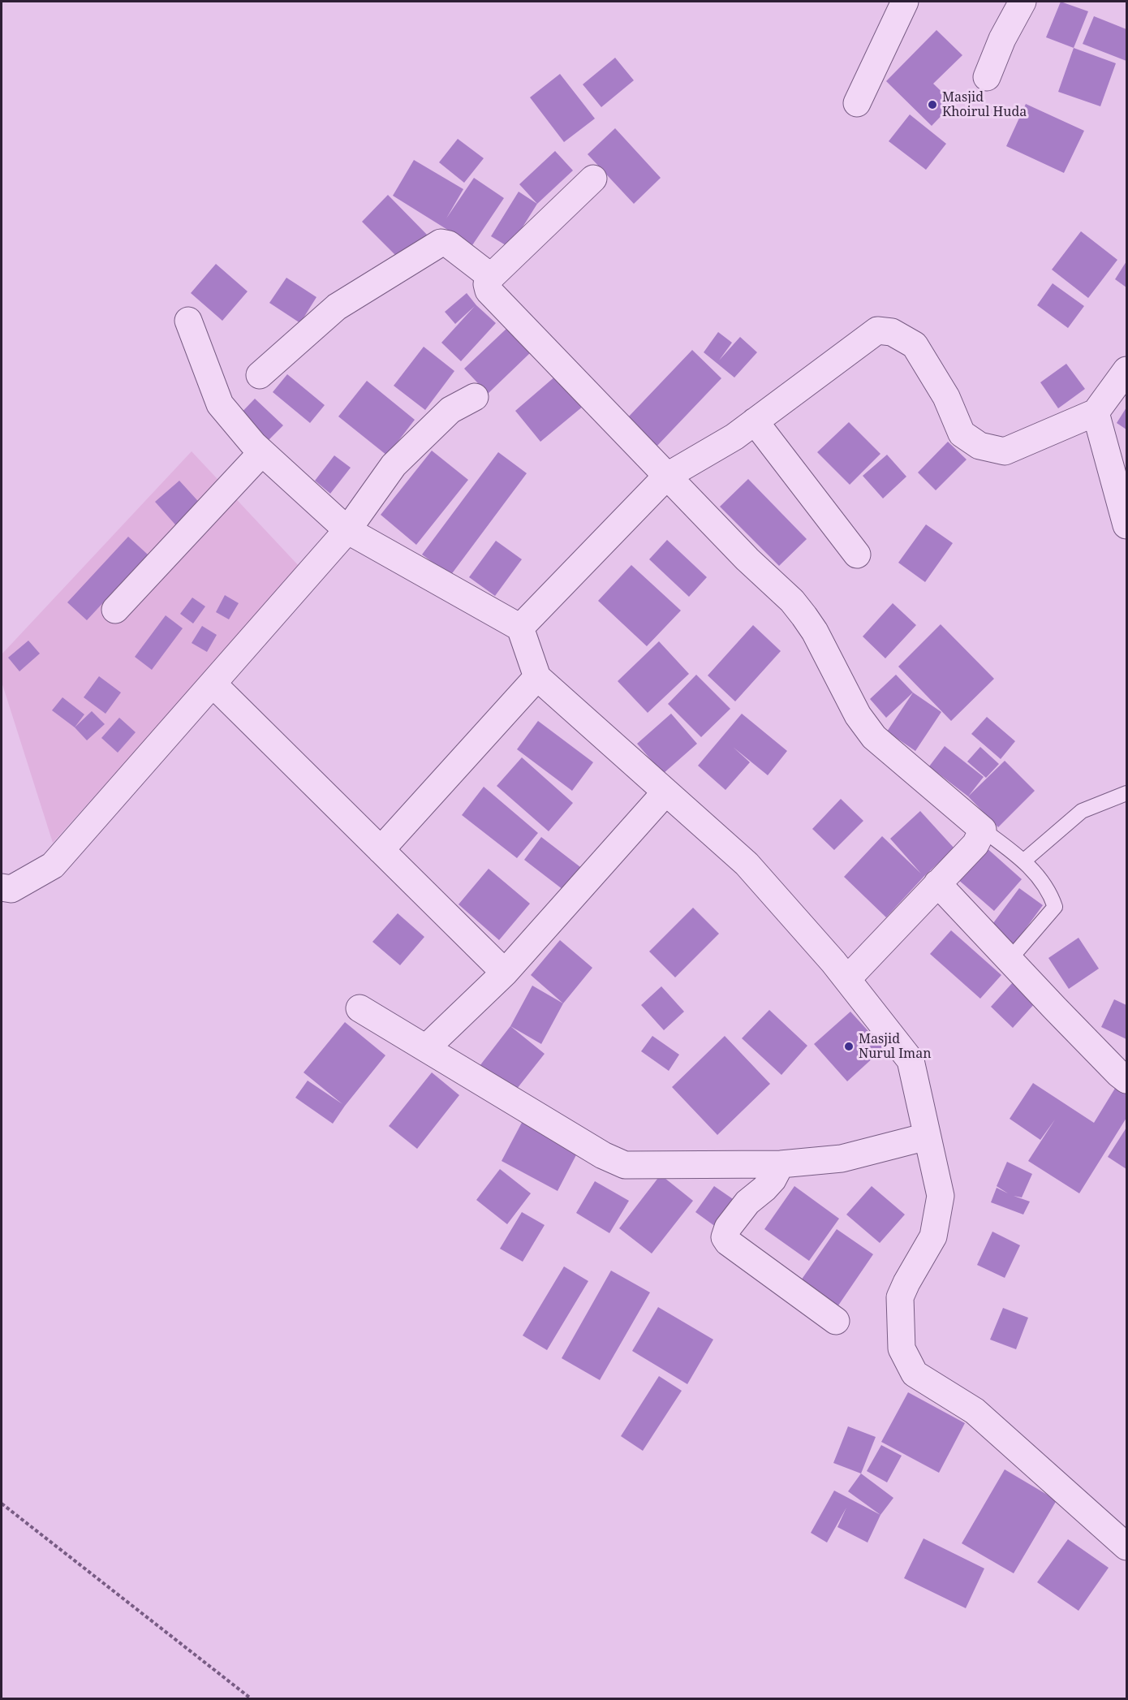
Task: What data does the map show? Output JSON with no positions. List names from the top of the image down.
{
  "places": ["Masjid Khoirul Huda", "Masjid Nurul Iman"]
}
